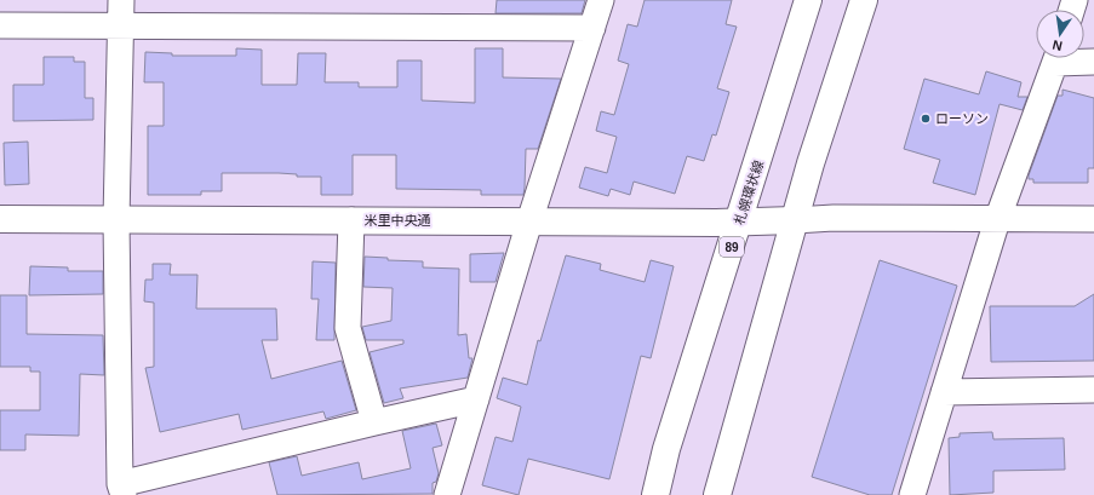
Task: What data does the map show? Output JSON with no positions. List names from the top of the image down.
{
  "streets": {
    "main road": ["札幌環状線", "米里中央通", "89"]
  },
  "crossings": [
    ["札幌環状線", "米里中央通"]
  ],
  "places": ["ローソン"],
  "north": "bottom"
}
